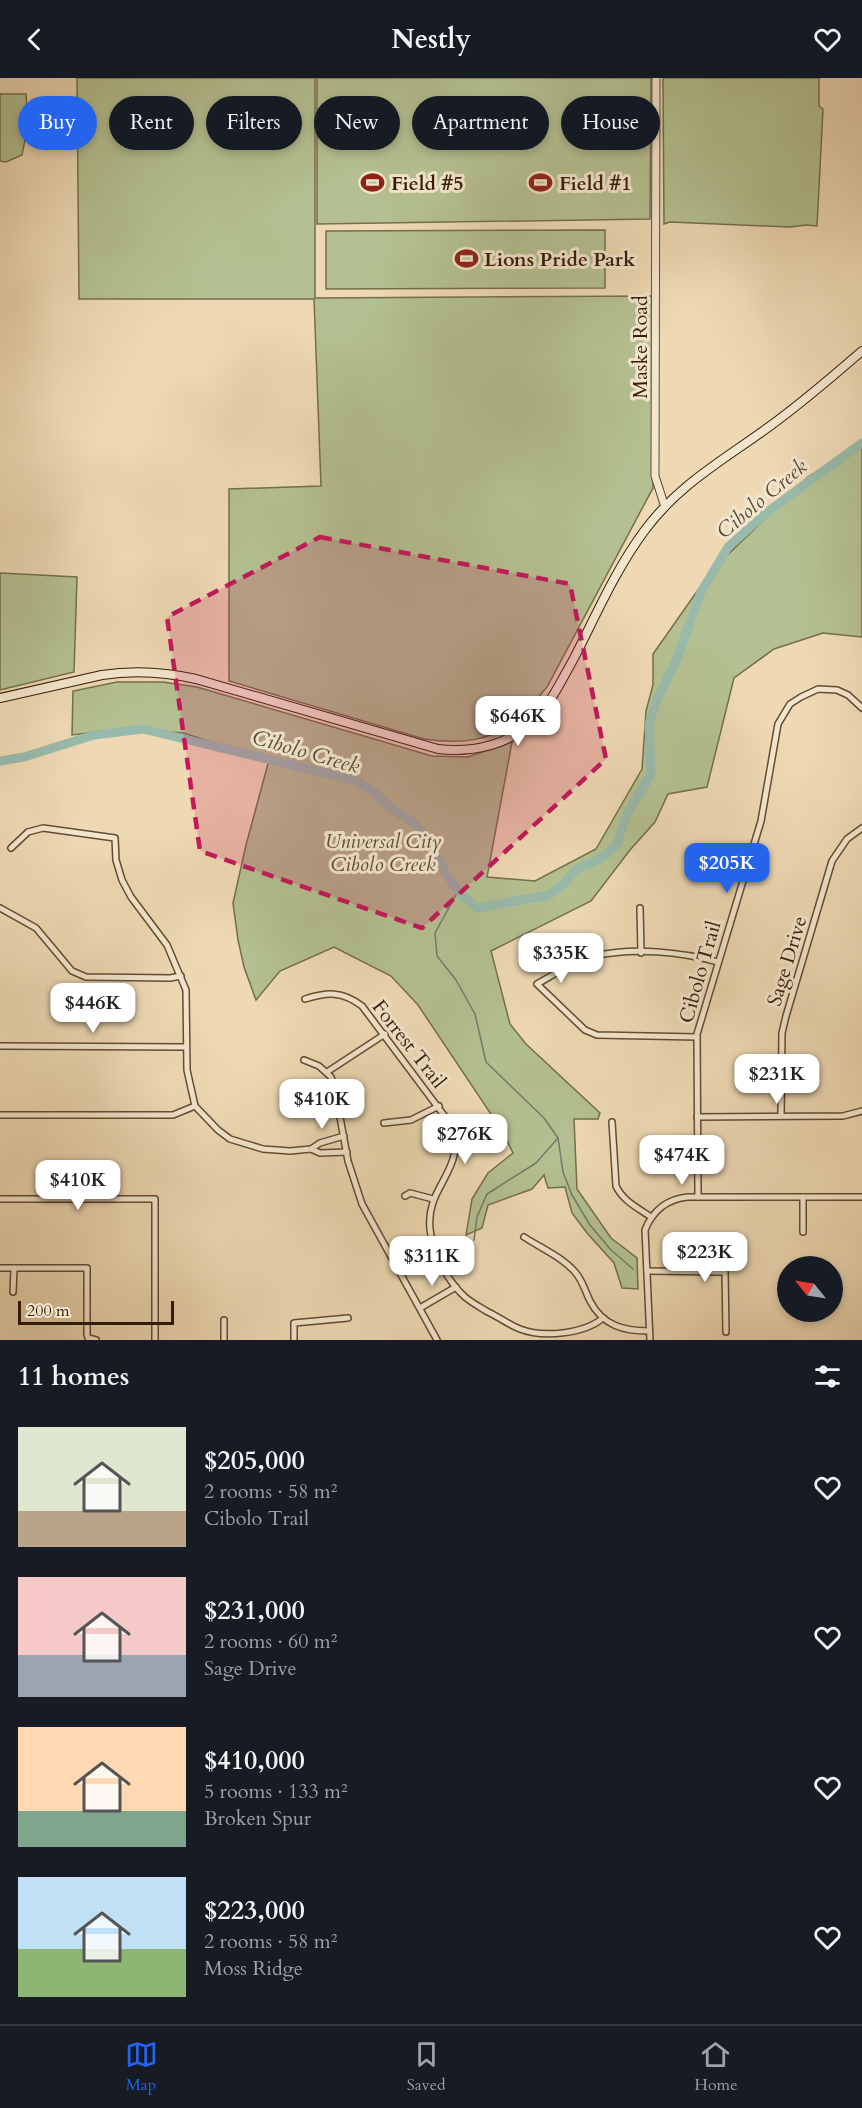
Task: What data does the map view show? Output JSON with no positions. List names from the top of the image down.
{
  "streets": {
    "street": [
      "Maske Road",
      "Sage Drive",
      "Cibolo Trail",
      "Forrest Trail"
    ]
  },
  "water": ["Cibolo Creek"],
  "parks": ["Universal City Cibolo Creek"],
  "places": {
    "sports": ["Field #5", "Field #1", "Lions Pride Park"]
  },
  "scale_bar": "200 m",
  "north": "top left",
  "page": {
    "header": "Nestly",
    "chip": [
      "Buy",
      "Rent",
      "Filters",
      "New",
      "Apartment",
      "House"
    ],
    "price": [
      "$646K",
      "$205K",
      "$335K",
      "$446K",
      "$231K",
      "$410K",
      "$276K",
      "$474K",
      "$410K",
      "$223K",
      "$311K"
    ],
    "scale": "200 m",
    "heading": "11 homes",
    "list": [
      {
        "name": "$205,000",
        "note": "2 rooms · 58 m² · Cibolo Trail"
      },
      {
        "name": "$231,000",
        "note": "2 rooms · 60 m² · Sage Drive"
      },
      {
        "name": "$410,000",
        "note": "5 rooms · 133 m² · Broken Spur"
      },
      {
        "name": "$223,000",
        "note": "2 rooms · 58 m² · Moss Ridge"
      }
    ],
    "tabs": ["Map", "Saved", "Home"]
  }
}
